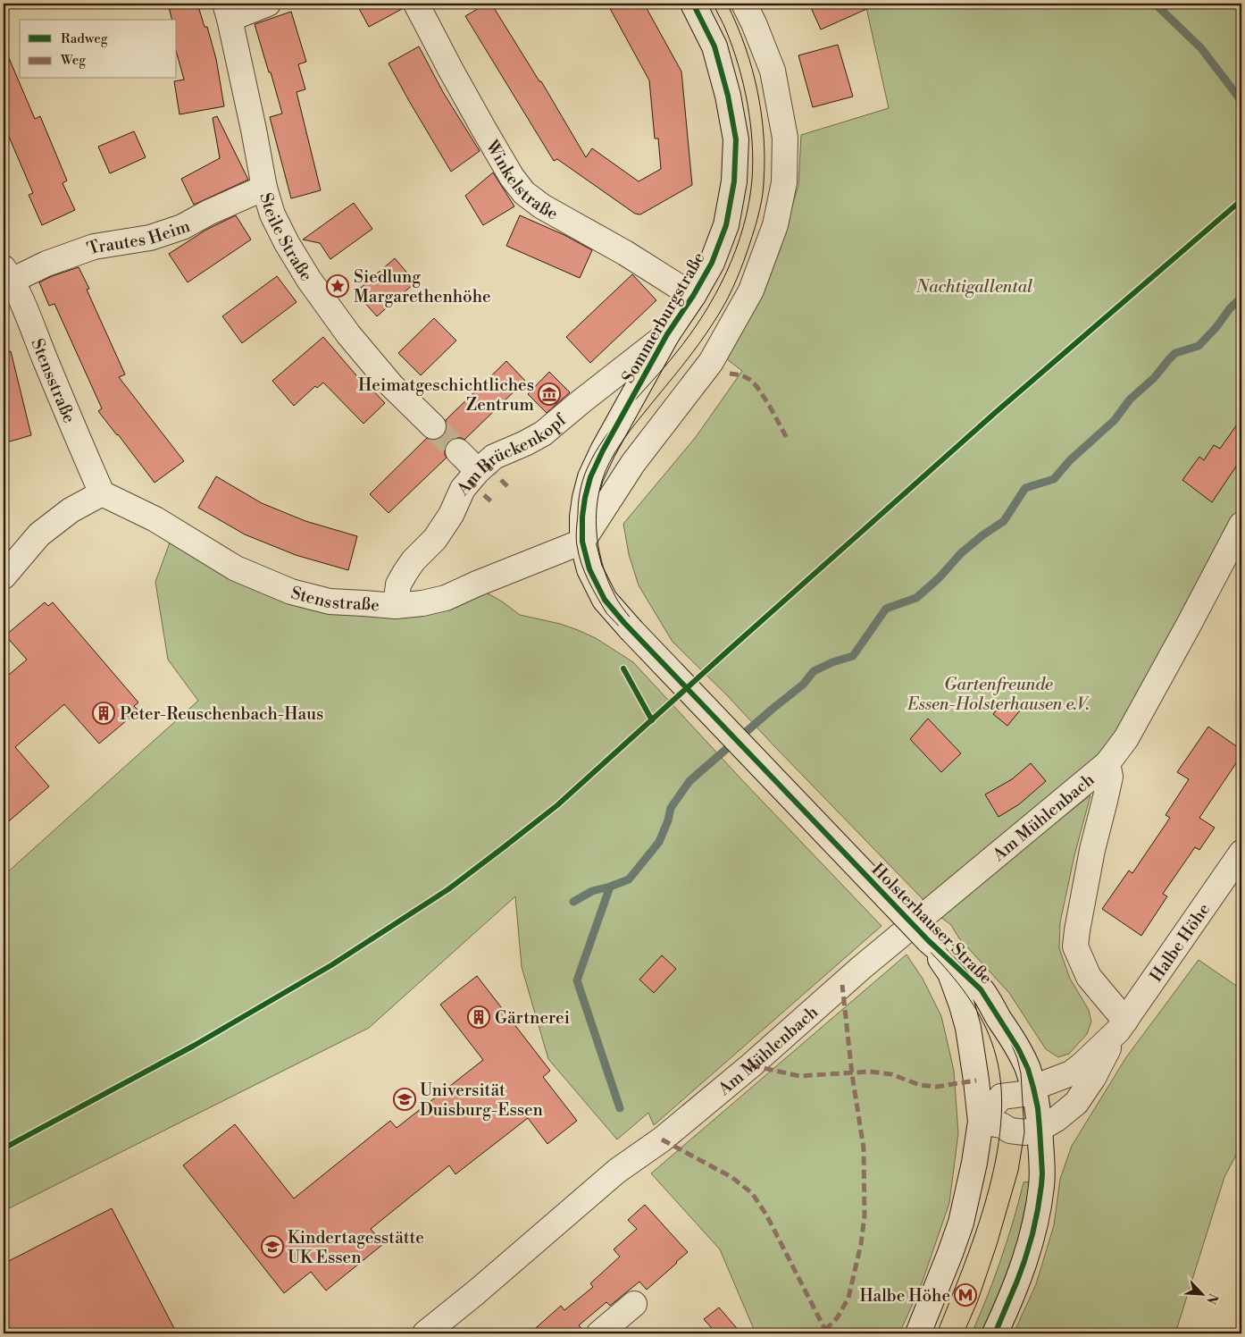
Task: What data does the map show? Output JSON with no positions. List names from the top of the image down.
{
  "streets": {
    "street": [
      "Winkelstraße",
      "Trautes Heim",
      "Steile Straße",
      "Sommerburgstraße",
      "Stensstraße",
      "Am Brückenkopf",
      "Am Mühlenbach",
      "Holsterhauser Straße",
      "Halbe Höhe"
    ]
  },
  "crossings": [
    ["Winkelstraße", "Sommerburgstraße"],
    ["Trautes Heim", "Steile Straße"],
    ["Trautes Heim", "Stensstraße"],
    ["Sommerburgstraße", "Stensstraße"],
    ["Sommerburgstraße", "Am Brückenkopf"],
    ["Sommerburgstraße", "Holsterhauser Straße"],
    ["Stensstraße", "Am Brückenkopf"],
    ["Am Mühlenbach", "Halbe Höhe"],
    ["Holsterhauser Straße", "Halbe Höhe"]
  ],
  "parks": ["Nachtigallental", "Gartenfreunde Essen-Holsterhausen e.V."],
  "places": {
    "place": ["Siedlung Margarethenhöhe"],
    "museum": ["Heimatgeschichtliches Zentrum"],
    "building": ["Peter-Reuschenbach-Haus", "Gärtnerei"],
    "school or university": ["Universität Duisburg-Essen", "Kindertagesstätte UK Essen"],
    "metro station": ["Halbe Höhe"]
  },
  "legend": ["Radweg", "Weg"],
  "north": "bottom right"
}
